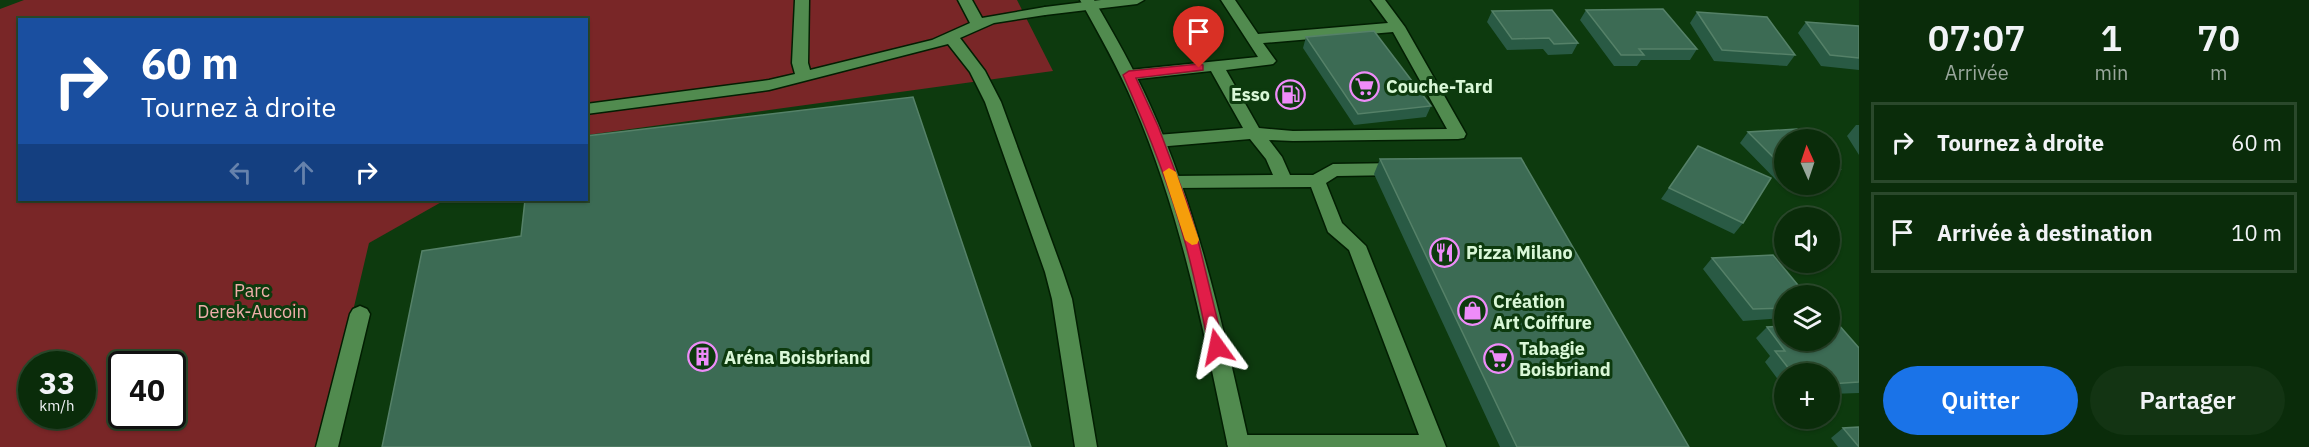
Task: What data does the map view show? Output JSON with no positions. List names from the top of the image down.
{
  "parks": ["Parc Derek-Aucoin"],
  "places": {
    "supermarket": ["Couche-Tard", "Tabagie Boisbriand"],
    "fuel station": ["Esso"],
    "restaurant": ["Pizza Milano"],
    "shop": ["Création Art Coiffure"],
    "building": ["Aréna Boisbriand"]
  },
  "north": "top",
  "page": {
    "eta": [
      "07:07",
      "Arrivée",
      "1",
      "min",
      "70",
      "m"
    ],
    "turn": ["60 m", "Tournez à droite"],
    "list": [
      {
        "name": "Tournez à droite",
        "value": "60 m"
      },
      {
        "name": "Arrivée à destination",
        "value": "10 m"
      }
    ],
    "map_buttons": "+",
    "speed": "33 km/h",
    "limit": "40",
    "buttons": ["Quitter", "Partager"]
  }
}
